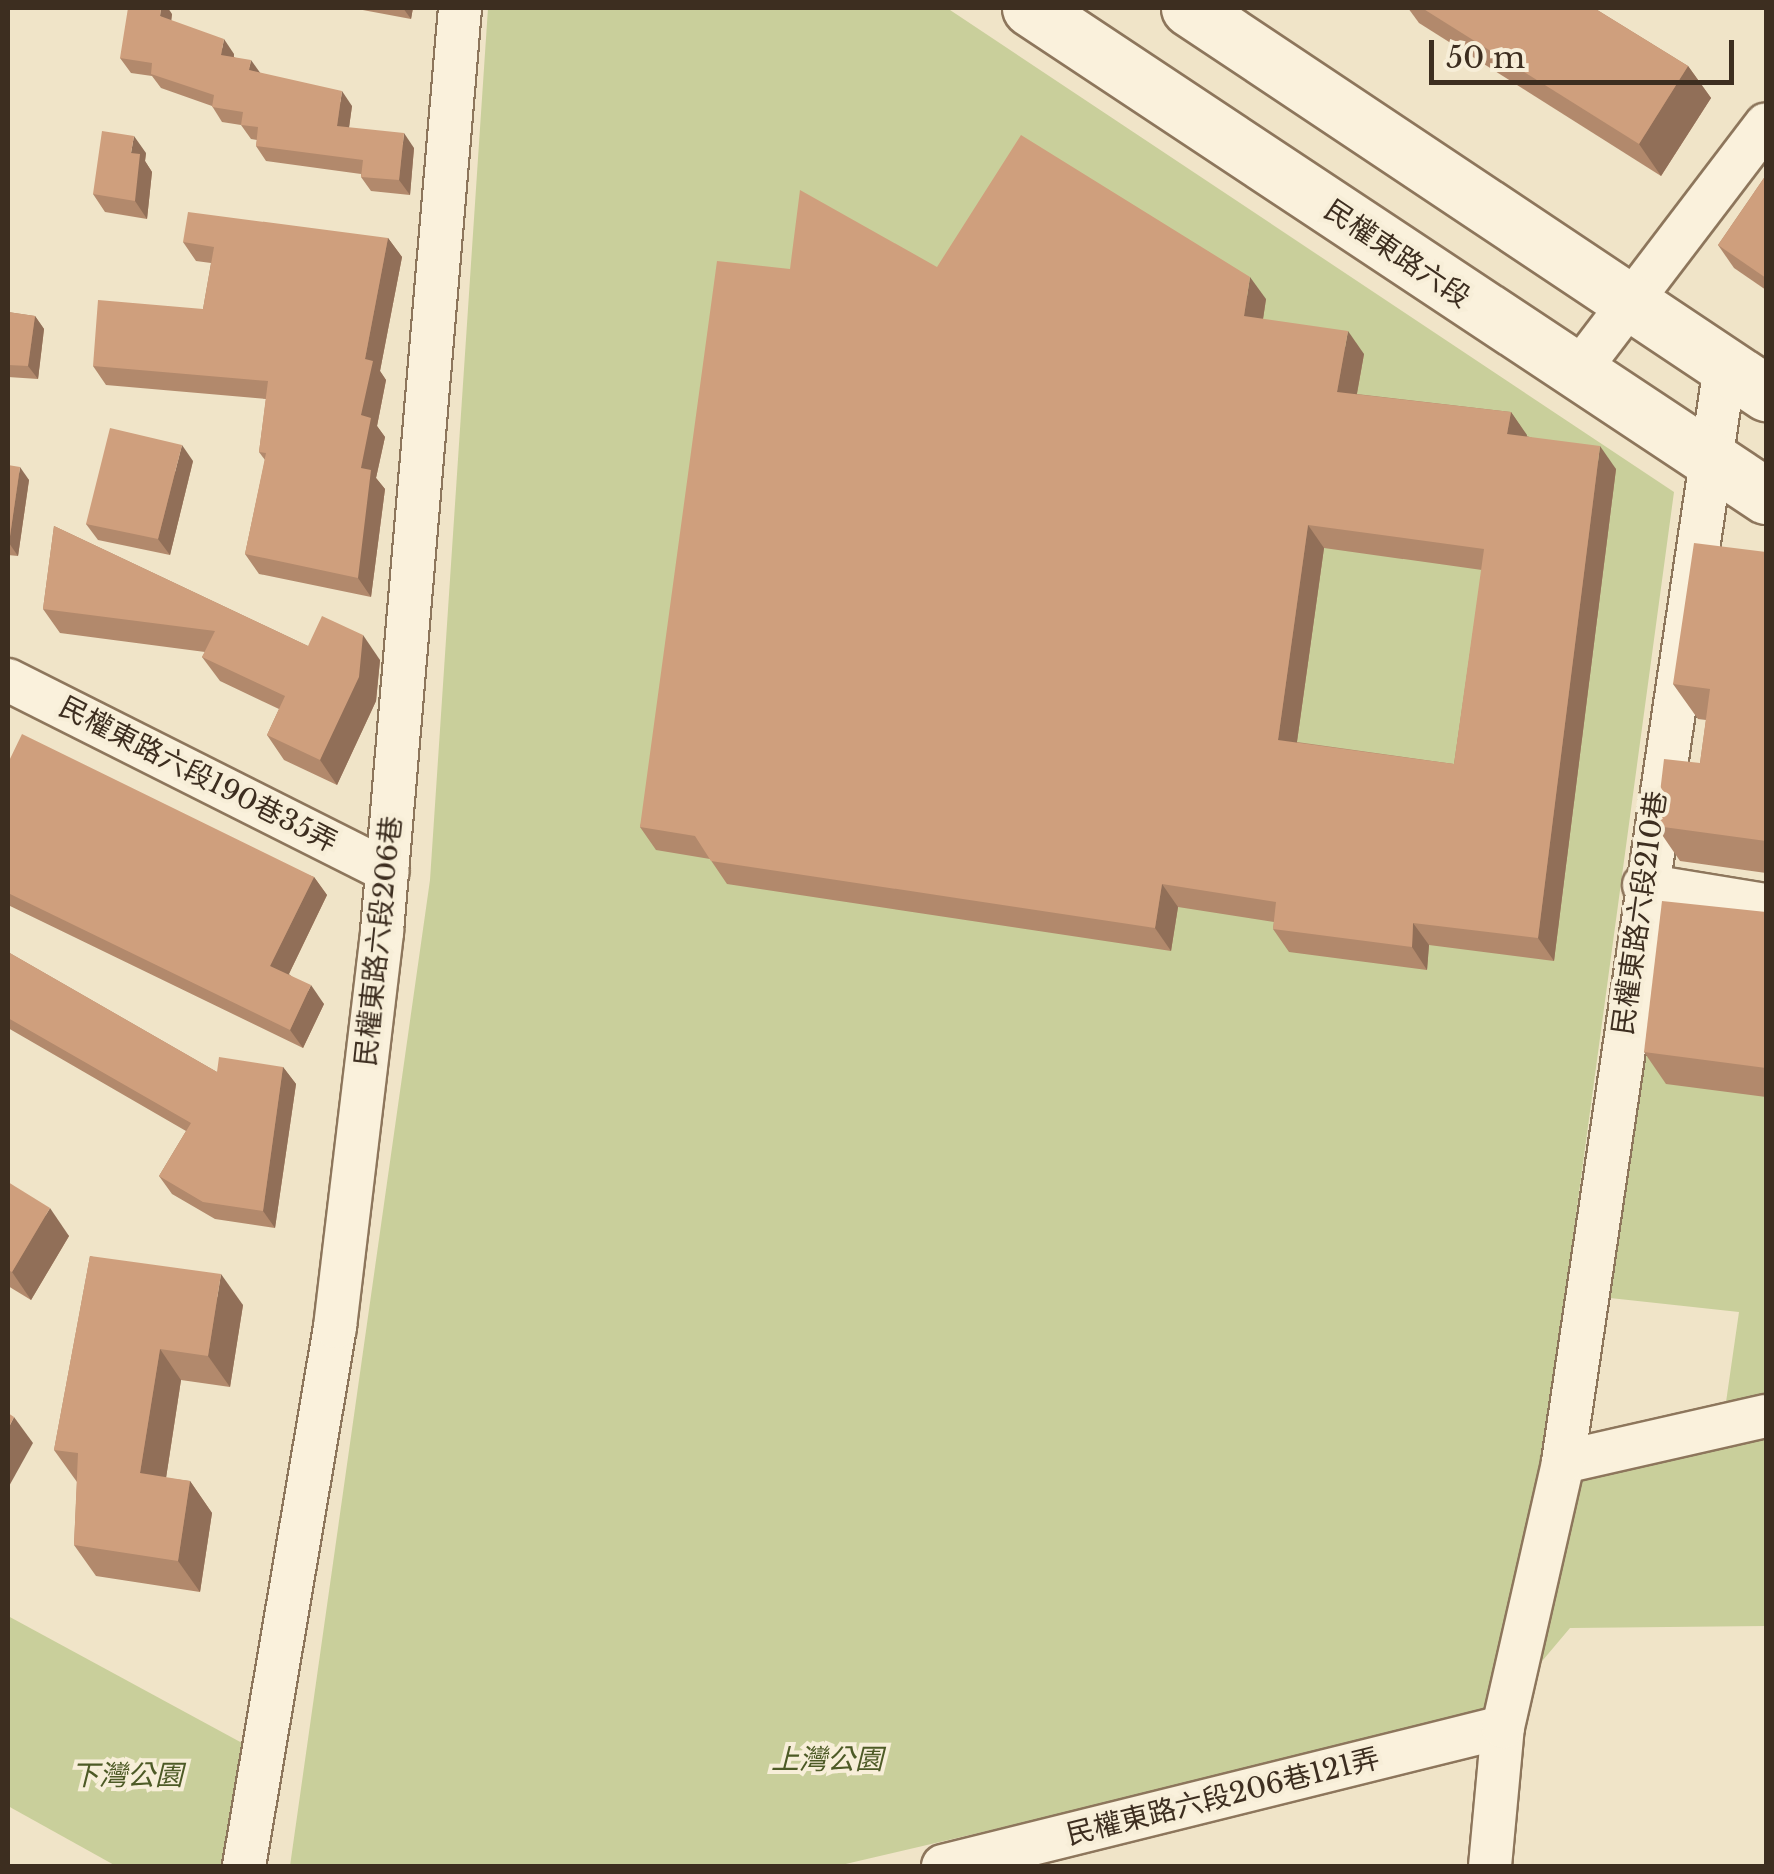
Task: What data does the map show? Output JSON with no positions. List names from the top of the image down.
{
  "streets": {
    "main road": ["民權東路六段"],
    "street": [
      "民權東路六段190巷35弄",
      "民權東路六段210巷",
      "民權東路六段206巷",
      "民權東路六段206巷121弄"
    ]
  },
  "crossings": [
    ["民權東路六段", "民權東路六段210巷"],
    ["民權東路六段190巷35弄", "民權東路六段206巷"],
    ["民權東路六段210巷", "民權東路六段206巷121弄"]
  ],
  "parks": ["上灣公園", "下灣公園"],
  "scale_bar": "50 m"
}
